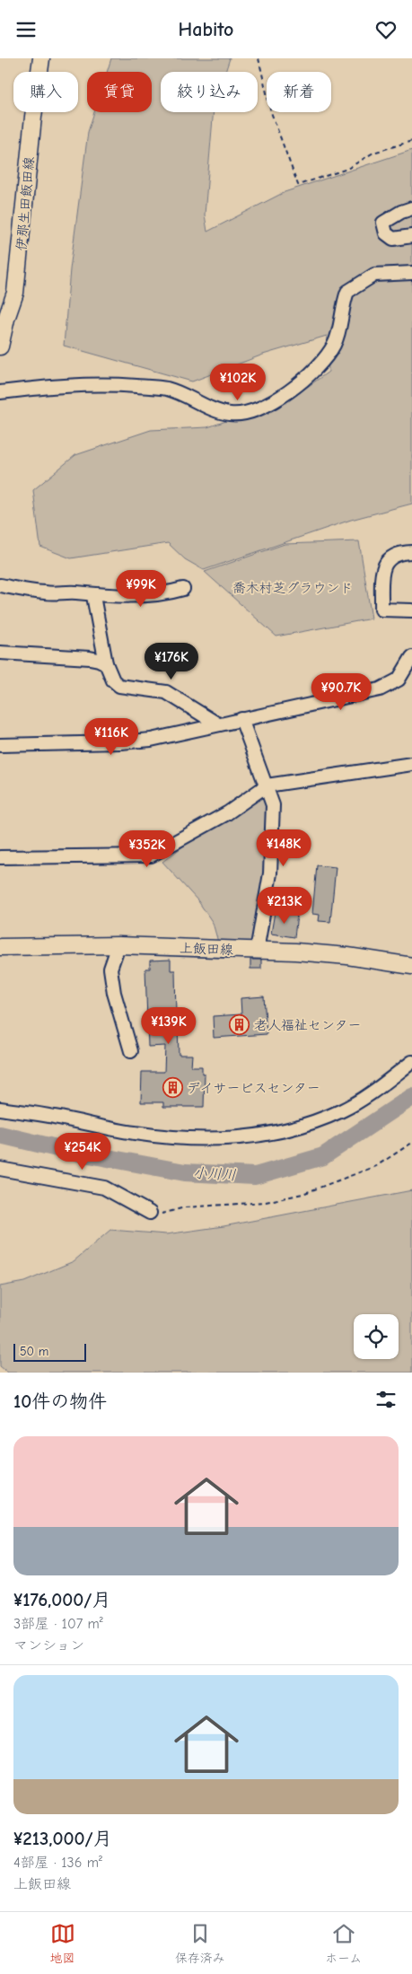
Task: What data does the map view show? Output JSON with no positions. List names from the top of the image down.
{
  "streets": {
    "main road": ["伊那生田飯田線", "上飯田線"]
  },
  "water": ["小川川"],
  "parks": ["喬木村芝グラウンド"],
  "places": {
    "building": ["老人福祉センター", "デイサービスセンター"]
  },
  "scale_bar": "50 m",
  "page": {
    "header": "Habito",
    "chip": [
      "購入",
      "賃貸",
      "絞り込み",
      "新着"
    ],
    "price": [
      "¥102K",
      "¥99K",
      "¥176K",
      "¥90.7K",
      "¥116K",
      "¥148K",
      "¥352K",
      "¥213K",
      "¥139K",
      "¥254K"
    ],
    "scale": "50 m",
    "heading": "10件の物件",
    "list": [
      {
        "name": "¥176,000/月",
        "note": "3部屋 · 107 m² · マンション"
      },
      {
        "name": "¥213,000/月",
        "note": "4部屋 · 136 m² · 上飯田線"
      }
    ],
    "tabs": ["地図", "保存済み", "ホーム"]
  }
}
